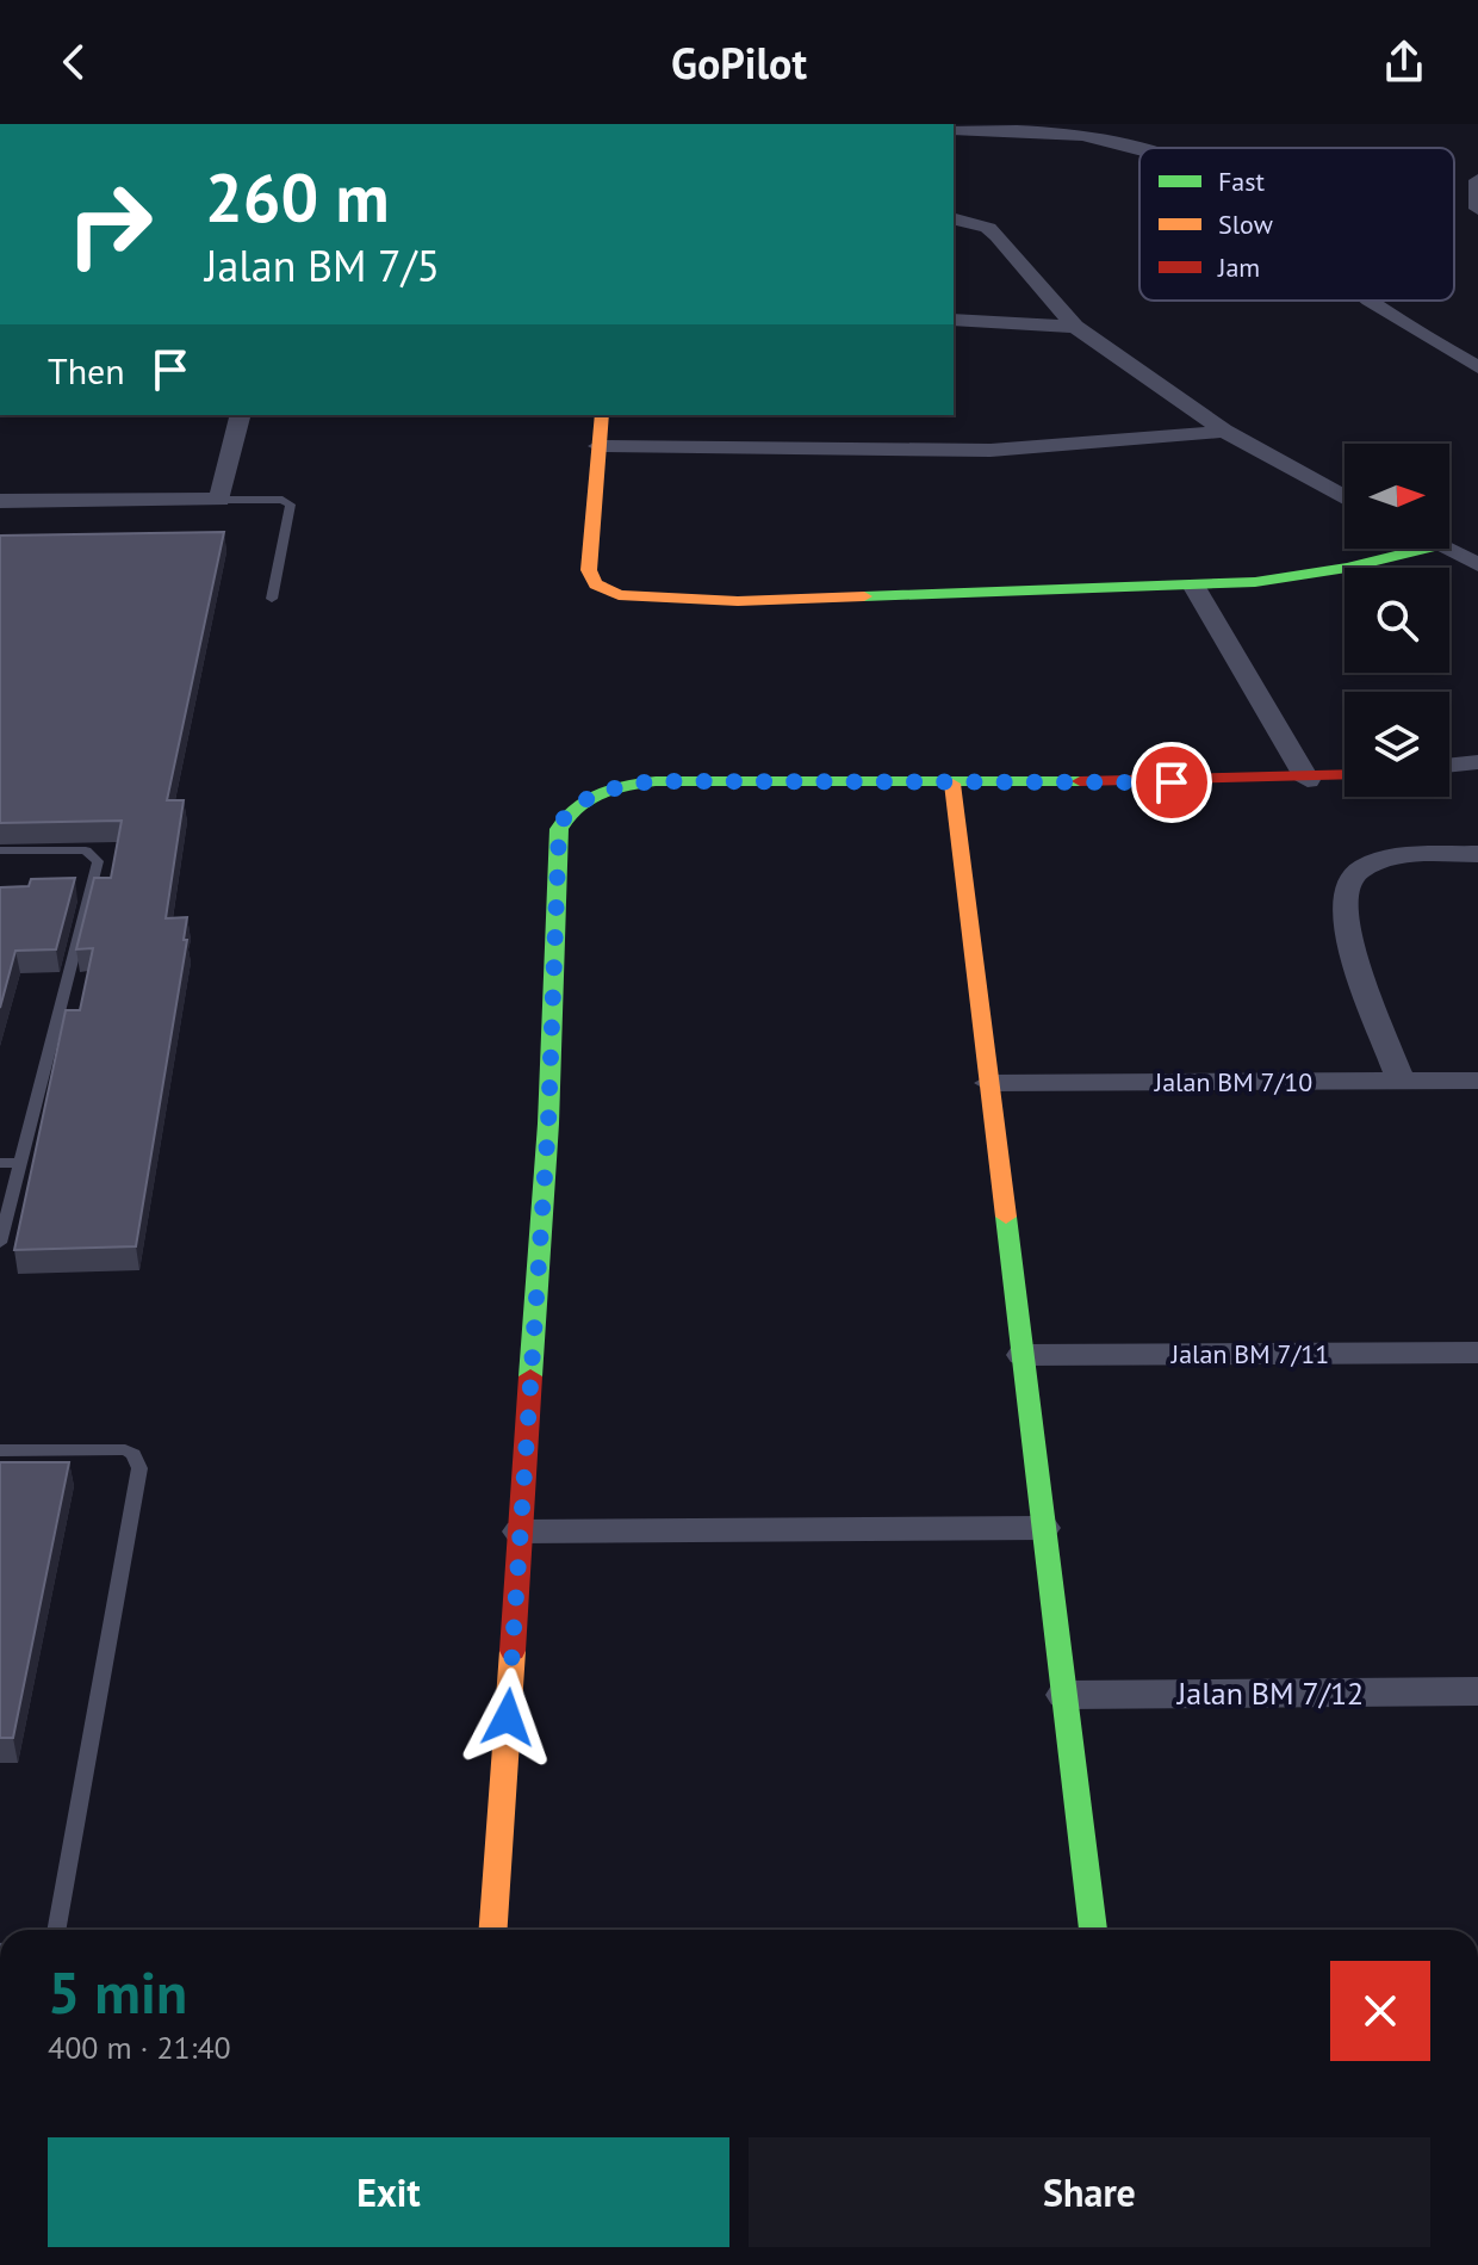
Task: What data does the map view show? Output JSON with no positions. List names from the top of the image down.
{
  "streets": {
    "street": ["Jalan BM 7/10", "Jalan BM 7/11", "Jalan BM 7/12"]
  },
  "legend": ["Fast", "Slow", "Jam"],
  "north": "right",
  "page": {
    "header": "GoPilot",
    "turn": ["260 m", "Jalan BM 7/5"],
    "then": "Then",
    "heading": ["5 min", "400 m · 21:40"],
    "buttons": ["Exit", "Share"]
  }
}
